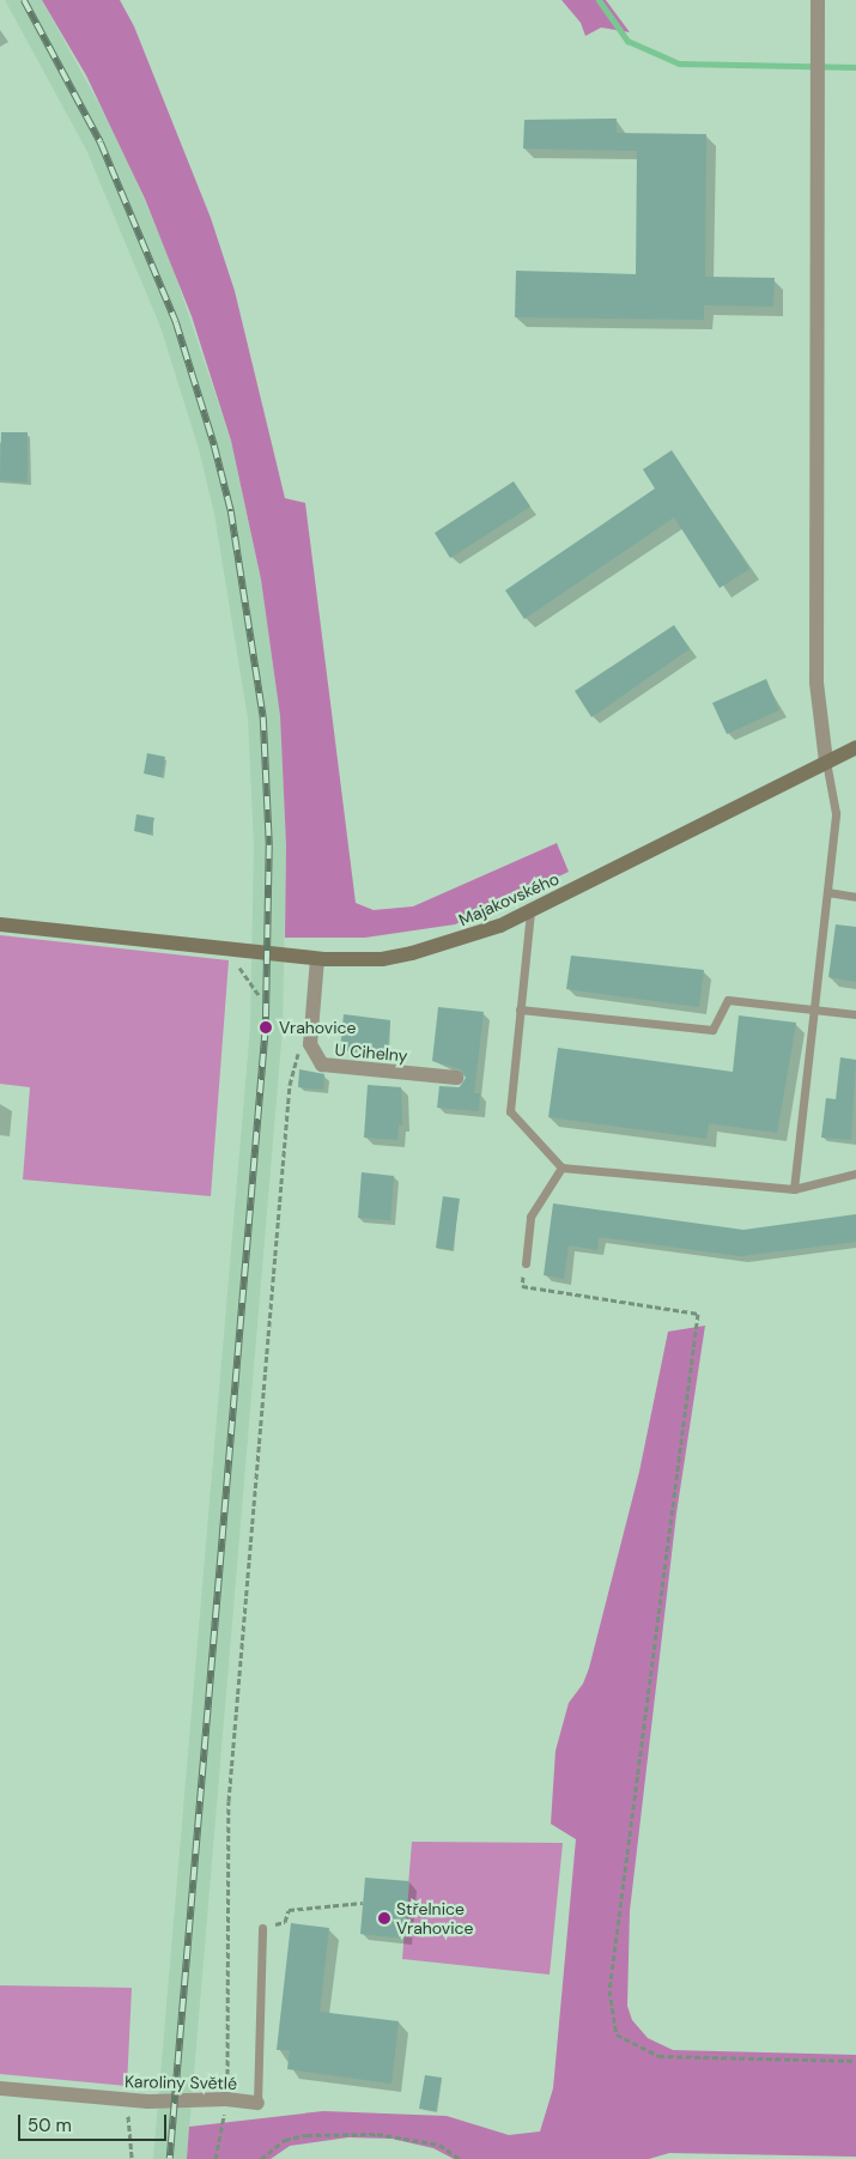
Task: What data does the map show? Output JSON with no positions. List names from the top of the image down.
{
  "streets": {
    "street": ["Majakovského", "U Cihelny", "Karoliny Světlé"]
  },
  "places": ["Vrahovice", "Střelnice Vrahovice"],
  "scale_bar": "50 m"
}
